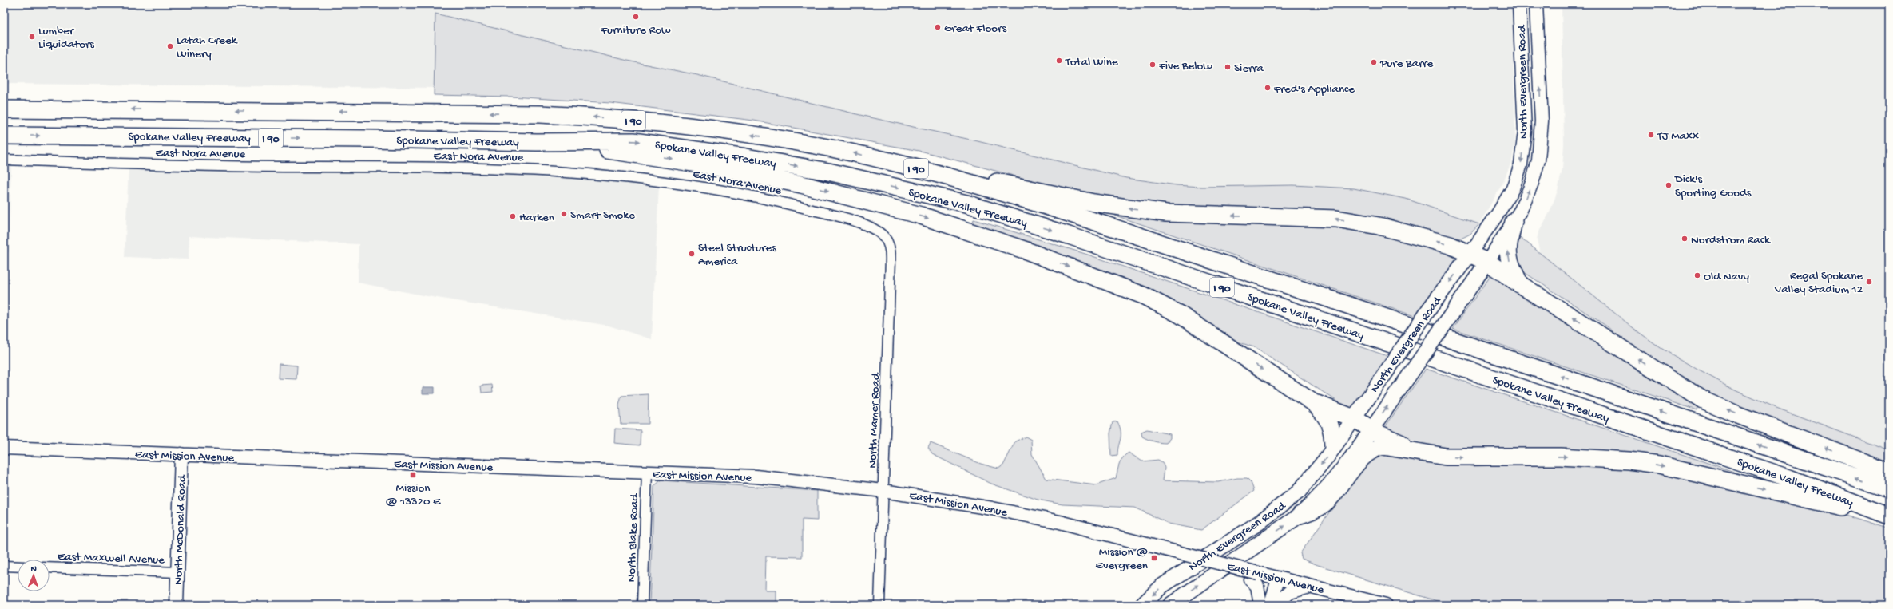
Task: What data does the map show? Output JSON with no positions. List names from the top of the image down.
{
  "streets": {
    "highway": ["I 90", "Spokane Valley Freeway"],
    "main road": ["North Evergreen Road"],
    "street": [
      "East Nora Avenue",
      "North Mamer Road",
      "East Mission Avenue",
      "North McDonald Road",
      "North Blake Road",
      "East Maxwell Avenue"
    ]
  },
  "crossings": [
    ["East Nora Avenue", "North Mamer Road"],
    ["North Mamer Road", "East Mission Avenue"],
    ["East Mission Avenue", "North McDonald Road"],
    ["East Mission Avenue", "North Blake Road"],
    ["North McDonald Road", "East Maxwell Avenue"]
  ],
  "places": {
    "other": [
      "Furniture Row",
      "Great Floors",
      "Lumber Liquidators",
      "Latah Creek Winery",
      "Total Wine",
      "Pure Barre",
      "Five Below",
      "Sierra",
      "Fred's Appliance",
      "TJ Maxx",
      "Dick's Sporting Goods",
      "Smart Smoke",
      "Harken",
      "Nordstrom Rack",
      "Steel Structures America",
      "Old Navy",
      "Regal Spokane Valley Stadium 12"
    ],
    "transit": ["Mission @ 13320 E", "Mission @ Evergreen"]
  },
  "north": "top"
}
